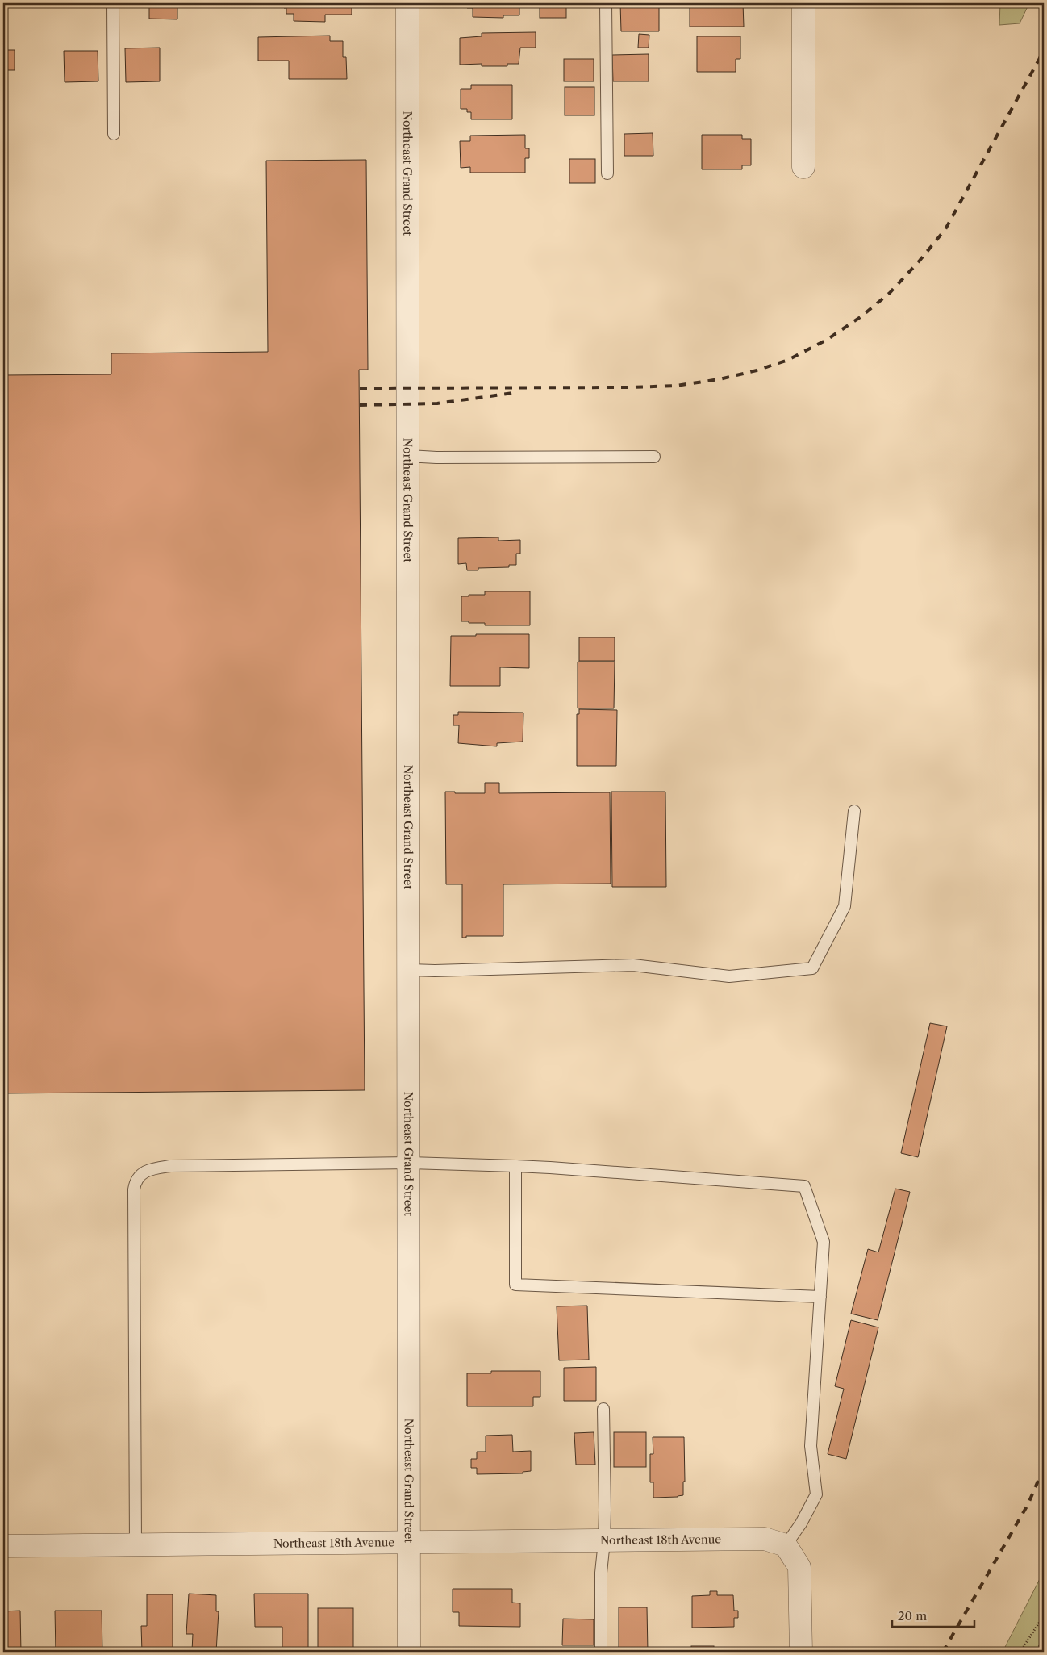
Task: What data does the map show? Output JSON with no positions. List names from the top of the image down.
{
  "streets": {
    "street": ["Northeast Grand Street", "Northeast 18th Avenue"]
  },
  "crossings": [
    ["Northeast Grand Street", "Northeast 18th Avenue"]
  ],
  "scale_bar": "20 m"
}
